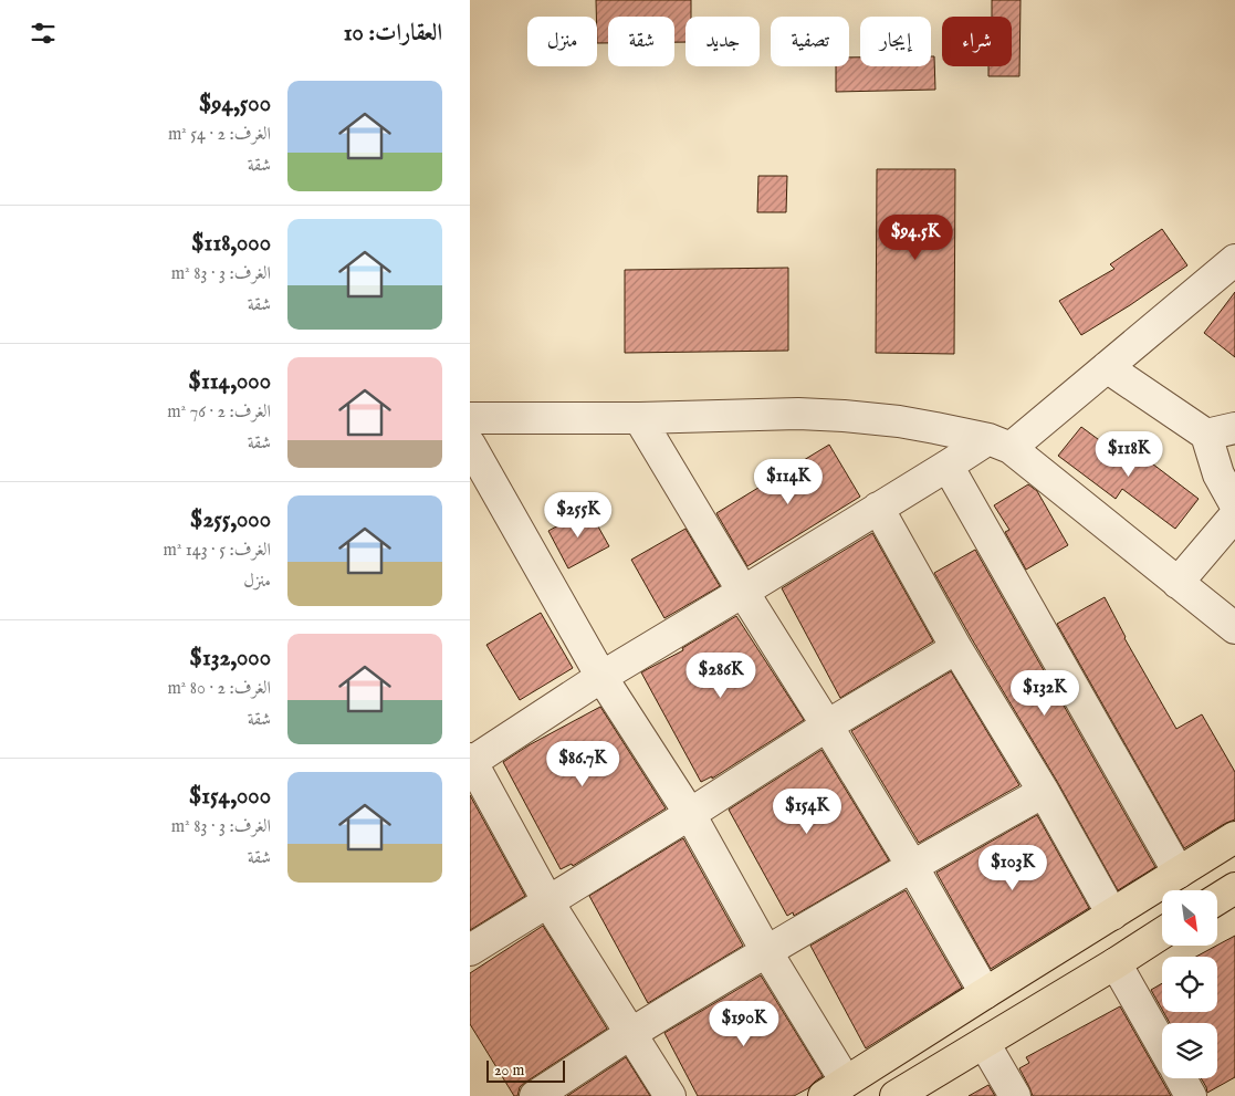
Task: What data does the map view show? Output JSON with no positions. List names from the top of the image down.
{
  "scale_bar": "20 m",
  "north": "bottom right",
  "page": {
    "heading": "العقارات: 10",
    "chip": [
      "شراء",
      "إيجار",
      "تصفية",
      "جديد",
      "شقة",
      "منزل"
    ],
    "list": [
      {
        "name": "$94,500",
        "note": "الغرف: 2 · 54 m² · شقة"
      },
      {
        "name": "$118,000",
        "note": "الغرف: 3 · 83 m² · شقة"
      },
      {
        "name": "$114,000",
        "note": "الغرف: 2 · 76 m² · شقة"
      },
      {
        "name": "$255,000",
        "note": "الغرف: 5 · 143 m² · منزل"
      },
      {
        "name": "$132,000",
        "note": "الغرف: 2 · 80 m² · شقة"
      },
      {
        "name": "$154,000",
        "note": "الغرف: 3 · 83 m² · شقة"
      }
    ],
    "price": [
      "$94.5K",
      "$118K",
      "$114K",
      "$255K",
      "$286K",
      "$132K",
      "$86.7K",
      "$154K",
      "$103K",
      "$190K"
    ],
    "scale": "20 m"
  }
}
